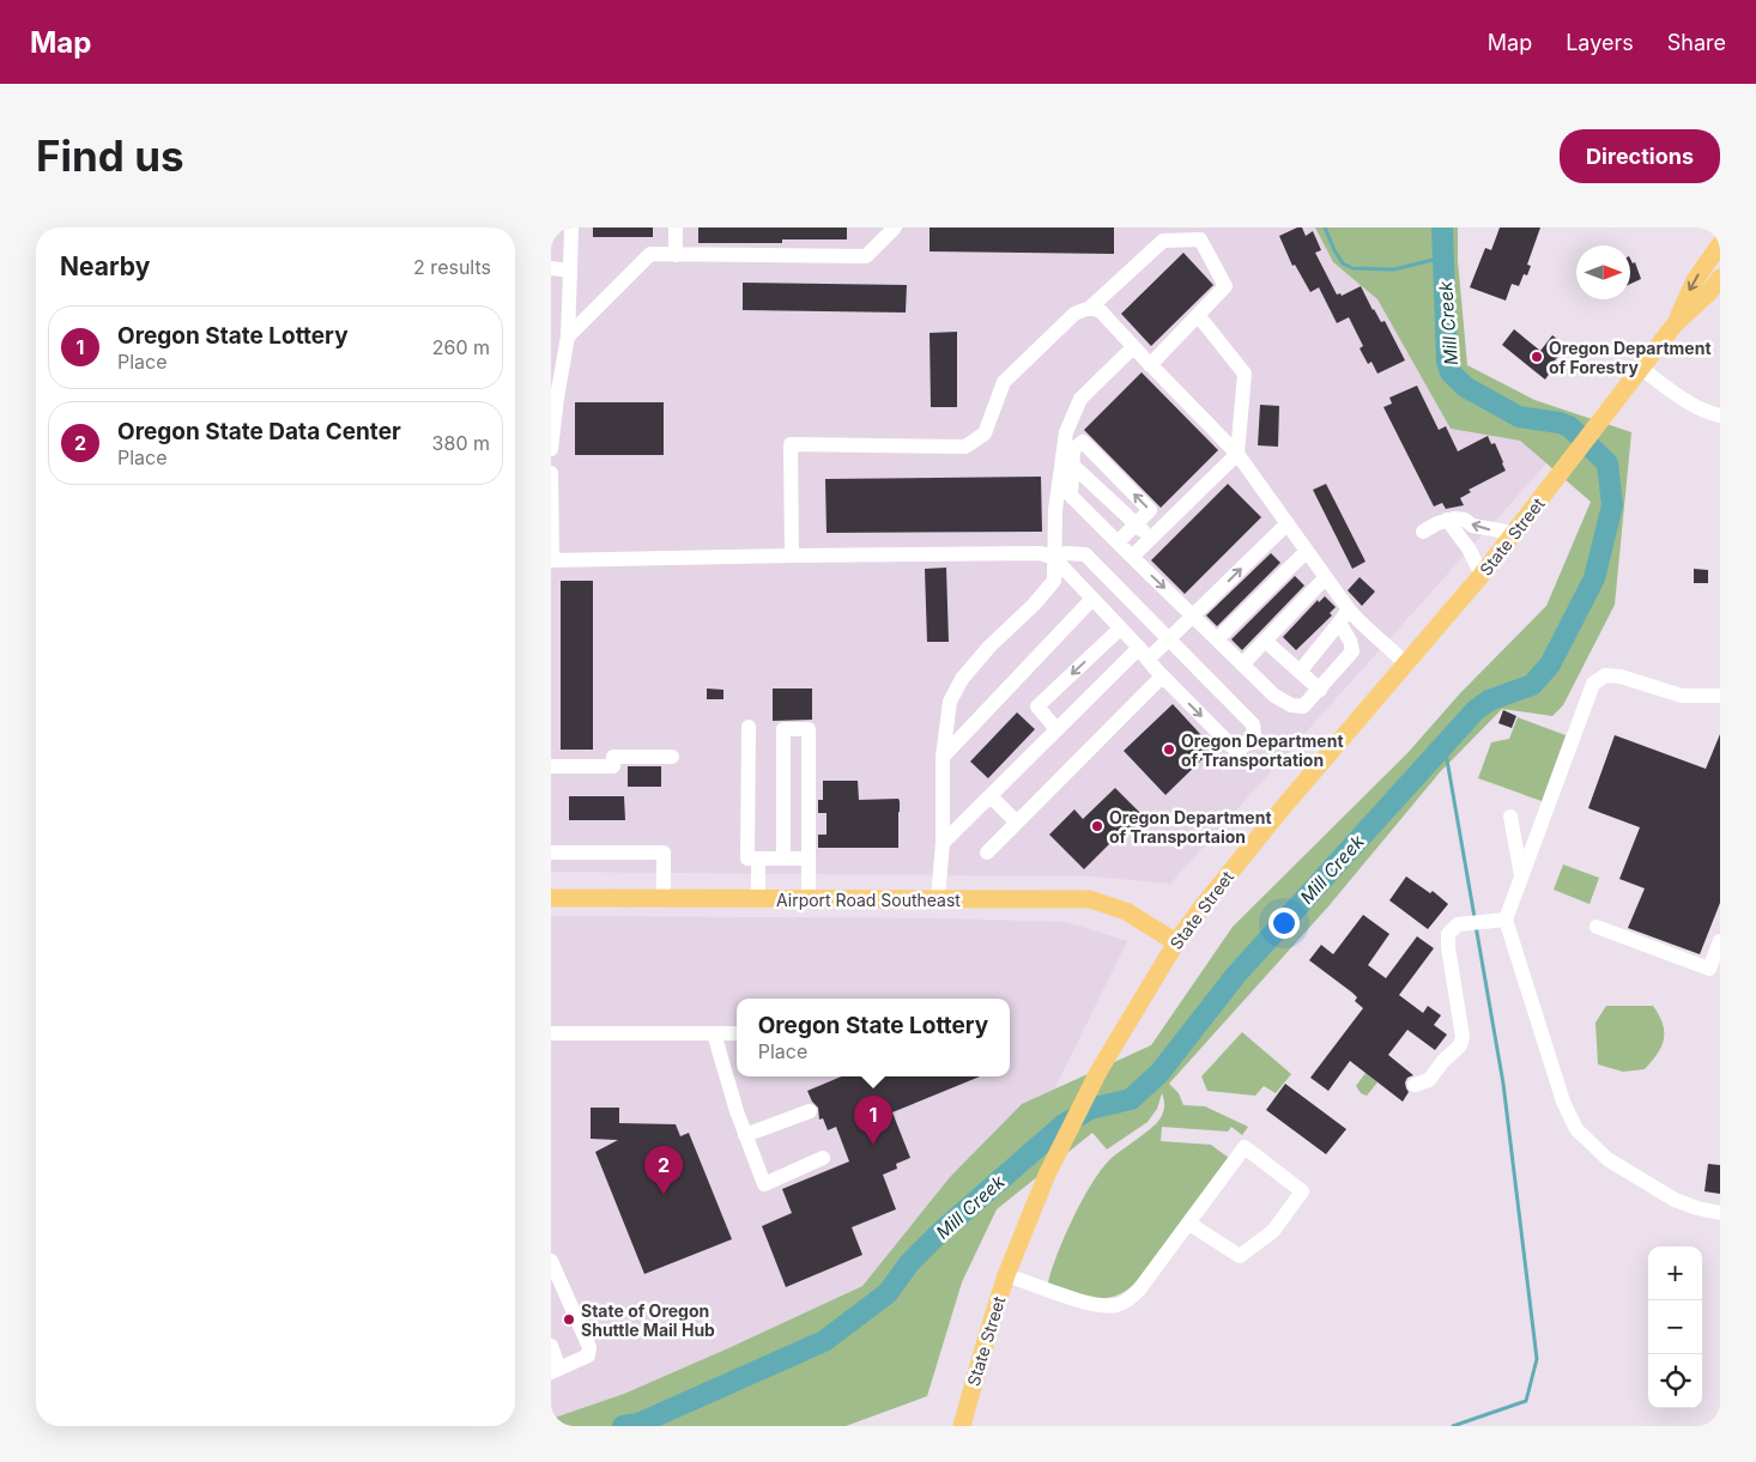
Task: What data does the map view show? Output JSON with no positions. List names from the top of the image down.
{
  "streets": {
    "main road": ["State Street", "Airport Road Southeast"]
  },
  "crossings": [
    ["State Street", "Airport Road Southeast"]
  ],
  "water": ["Mill Creek"],
  "places": [
    "Oregon Department of Forestry",
    "Oregon Department of Transportation",
    "Oregon Department of Transportaion",
    "State of Oregon Shuttle Mail Hub"
  ],
  "north": "right",
  "page": {
    "header": "Map",
    "nav": ["Map", "Layers", "Share"],
    "buttons": "Directions",
    "title": "Find us",
    "heading": ["Nearby", "2 results"],
    "list": [
      {
        "mark": "1",
        "name": "Oregon State Lottery",
        "note": "Place",
        "value": "260 m"
      },
      {
        "mark": "2",
        "name": "Oregon State Data Center",
        "note": "Place",
        "value": "380 m"
      }
    ],
    "popup": ["Oregon State Lottery", "Place"],
    "pins": ["1", "2"],
    "map_buttons": ["+", "−"]
  }
}
